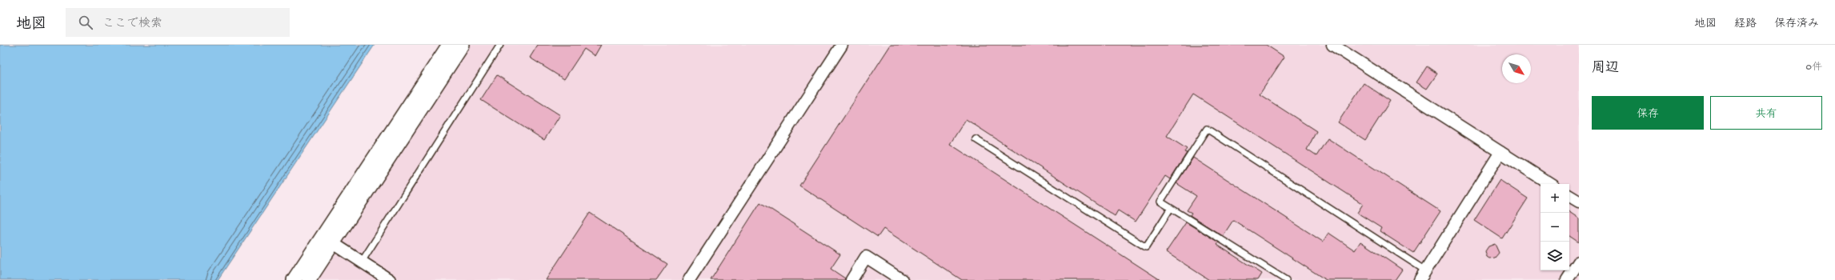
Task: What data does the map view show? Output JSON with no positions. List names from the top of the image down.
{
  "north": "bottom right",
  "page": {
    "header": "地図",
    "search": "ここで検索",
    "nav": ["地図", "経路", "保存済み"],
    "heading": ["周辺", "0件"],
    "buttons": ["保存", "共有"],
    "map_buttons": ["+", "−"]
  }
}
